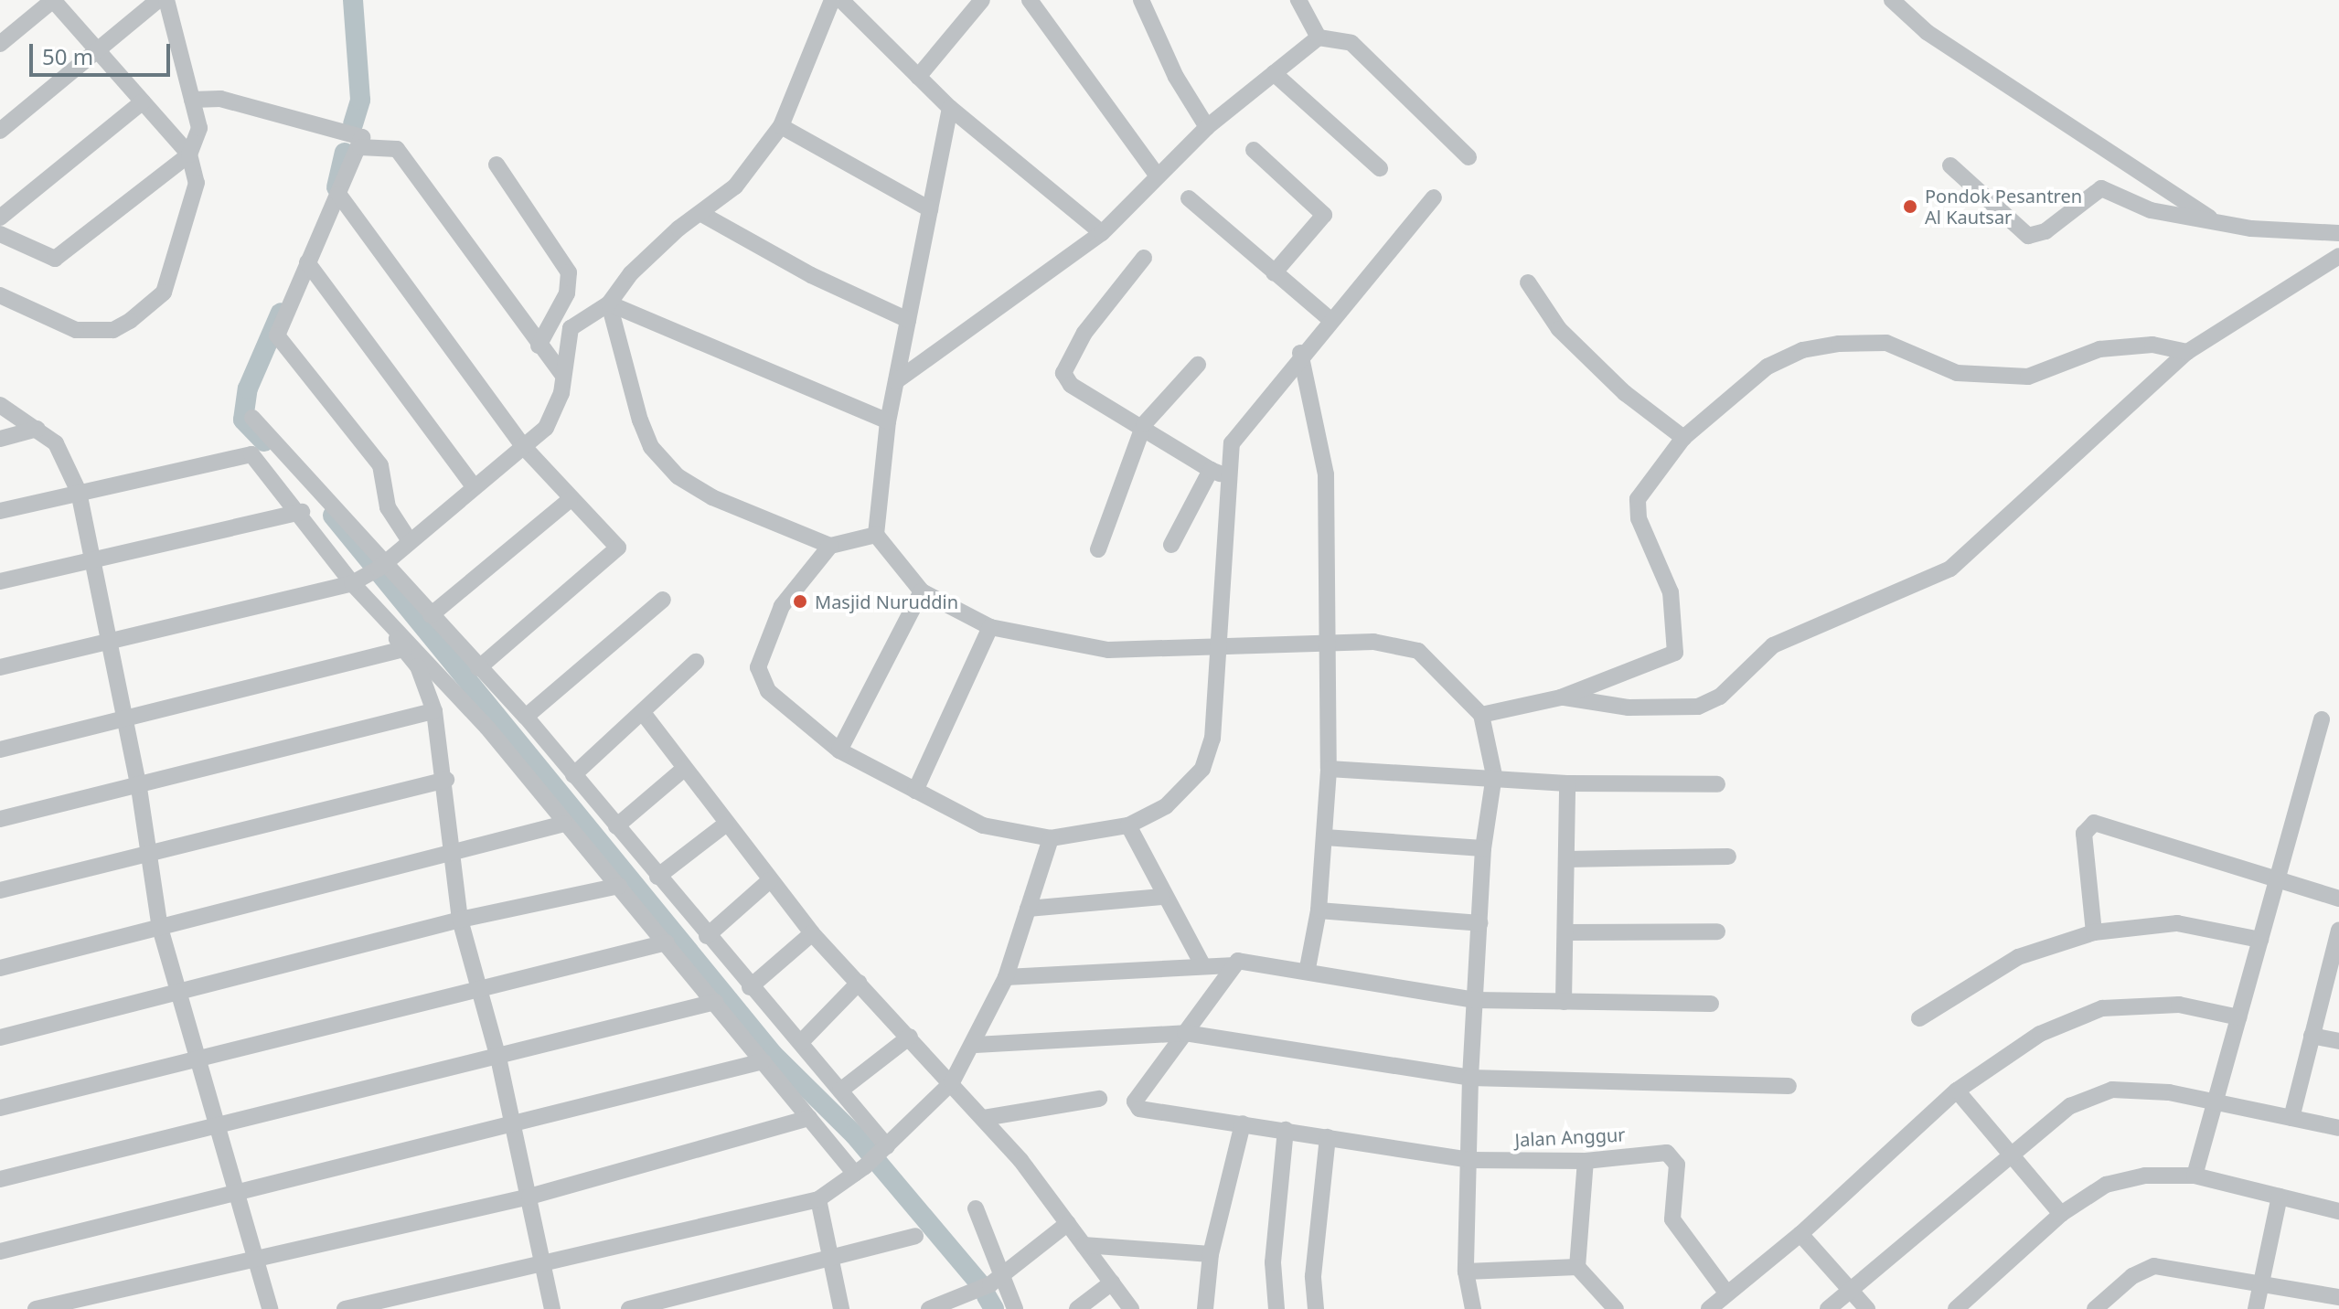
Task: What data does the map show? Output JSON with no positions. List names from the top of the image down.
{
  "streets": {
    "street": ["Jalan Anggur"]
  },
  "places": ["Pondok Pesantren Al Kautsar", "Masjid Nuruddin"],
  "scale_bar": "50 m"
}
